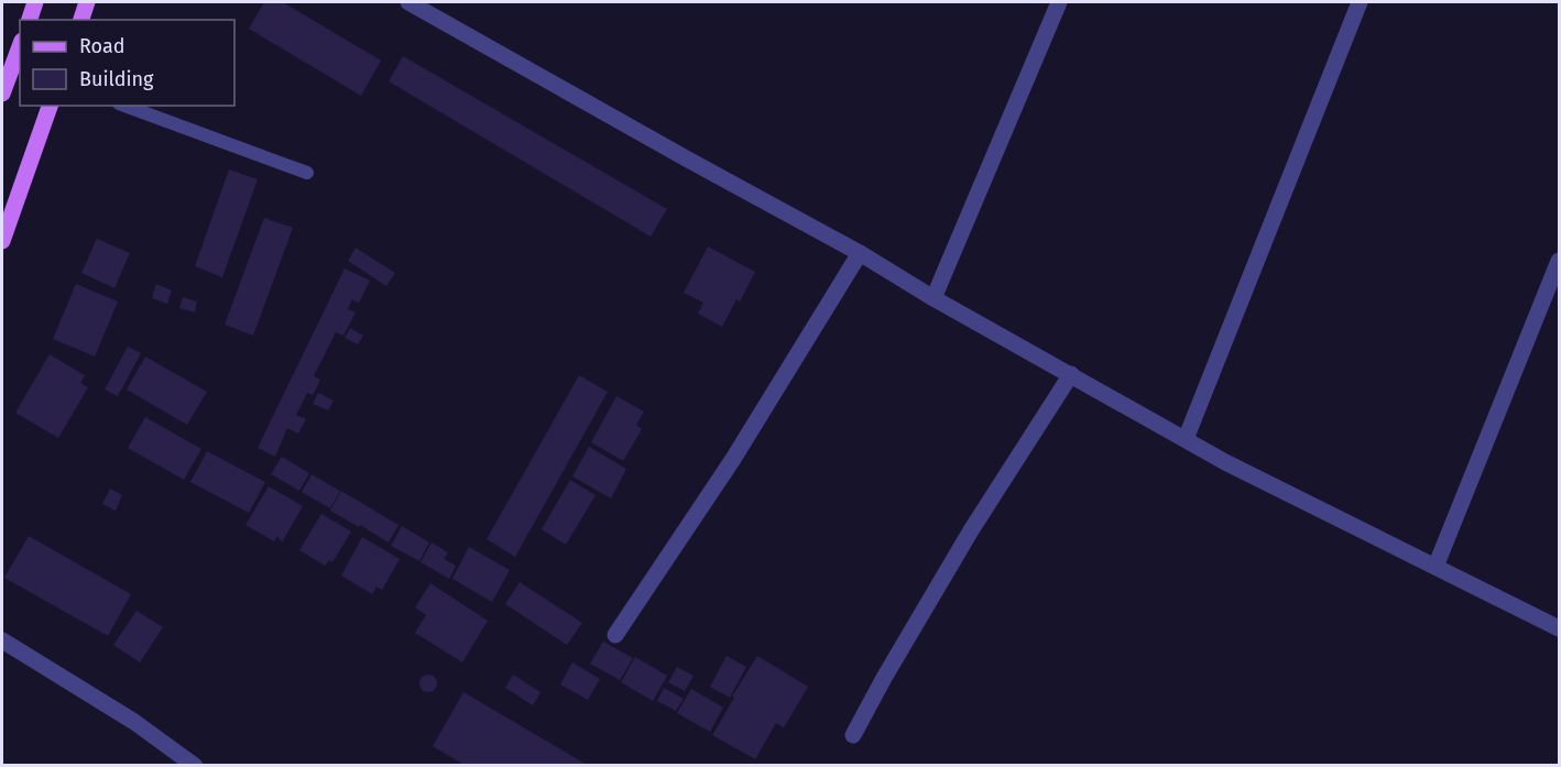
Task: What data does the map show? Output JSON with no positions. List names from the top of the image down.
{
  "legend": ["Road", "Building"]
}
